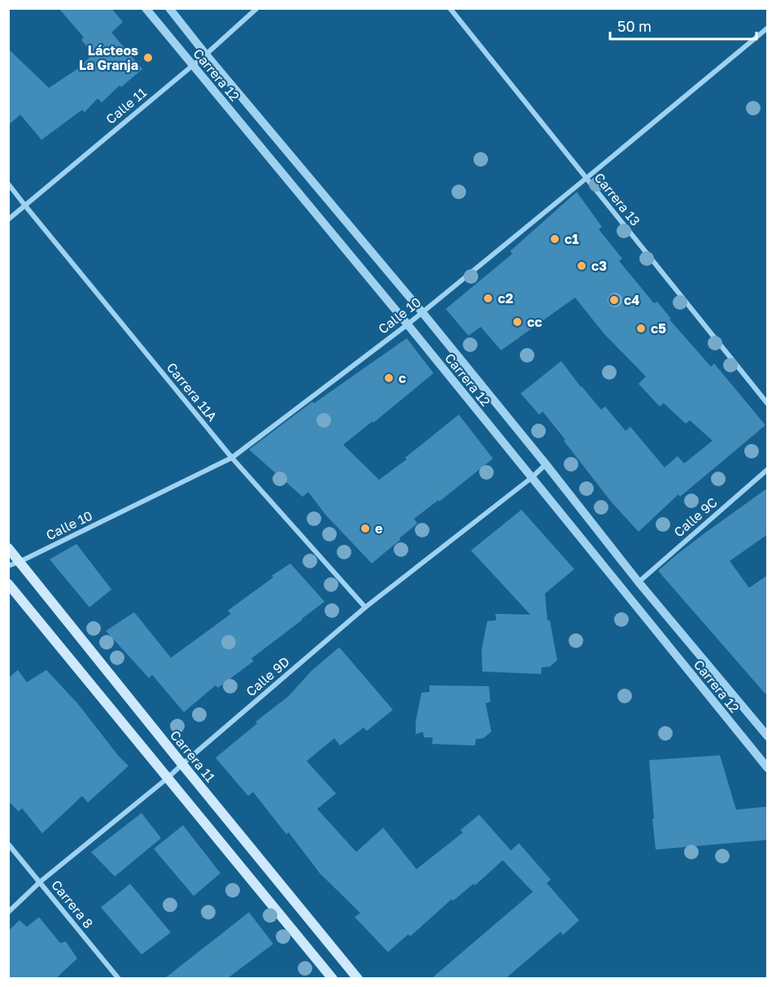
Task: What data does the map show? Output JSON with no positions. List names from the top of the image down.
{
  "streets": {
    "main road": ["Carrera 11"],
    "street": [
      "Carrera 12",
      "Calle 11",
      "Carrera 13",
      "Calle 10",
      "Carrera 11A",
      "Calle 9C",
      "Calle 9D",
      "Carrera 8"
    ]
  },
  "crossings": [
    ["Carrera 12", "Calle 11"],
    ["Carrera 12", "Calle 10"],
    ["Carrera 12", "Calle 9C"],
    ["Carrera 12", "Calle 9D"],
    ["Calle 11", "Carrera 11A"],
    ["Carrera 13", "Calle 10"],
    ["Calle 10", "Carrera 11A"],
    ["Calle 10", "Carrera 11"],
    ["Carrera 11A", "Calle 9D"],
    ["Calle 9D", "Carrera 11"],
    ["Calle 9D", "Carrera 8"]
  ],
  "places": [
    "Lácteos La Granja",
    "c1",
    "c3",
    "c2",
    "c4",
    "cc",
    "c5",
    "c",
    "e"
  ],
  "scale_bar": "50 m"
}
